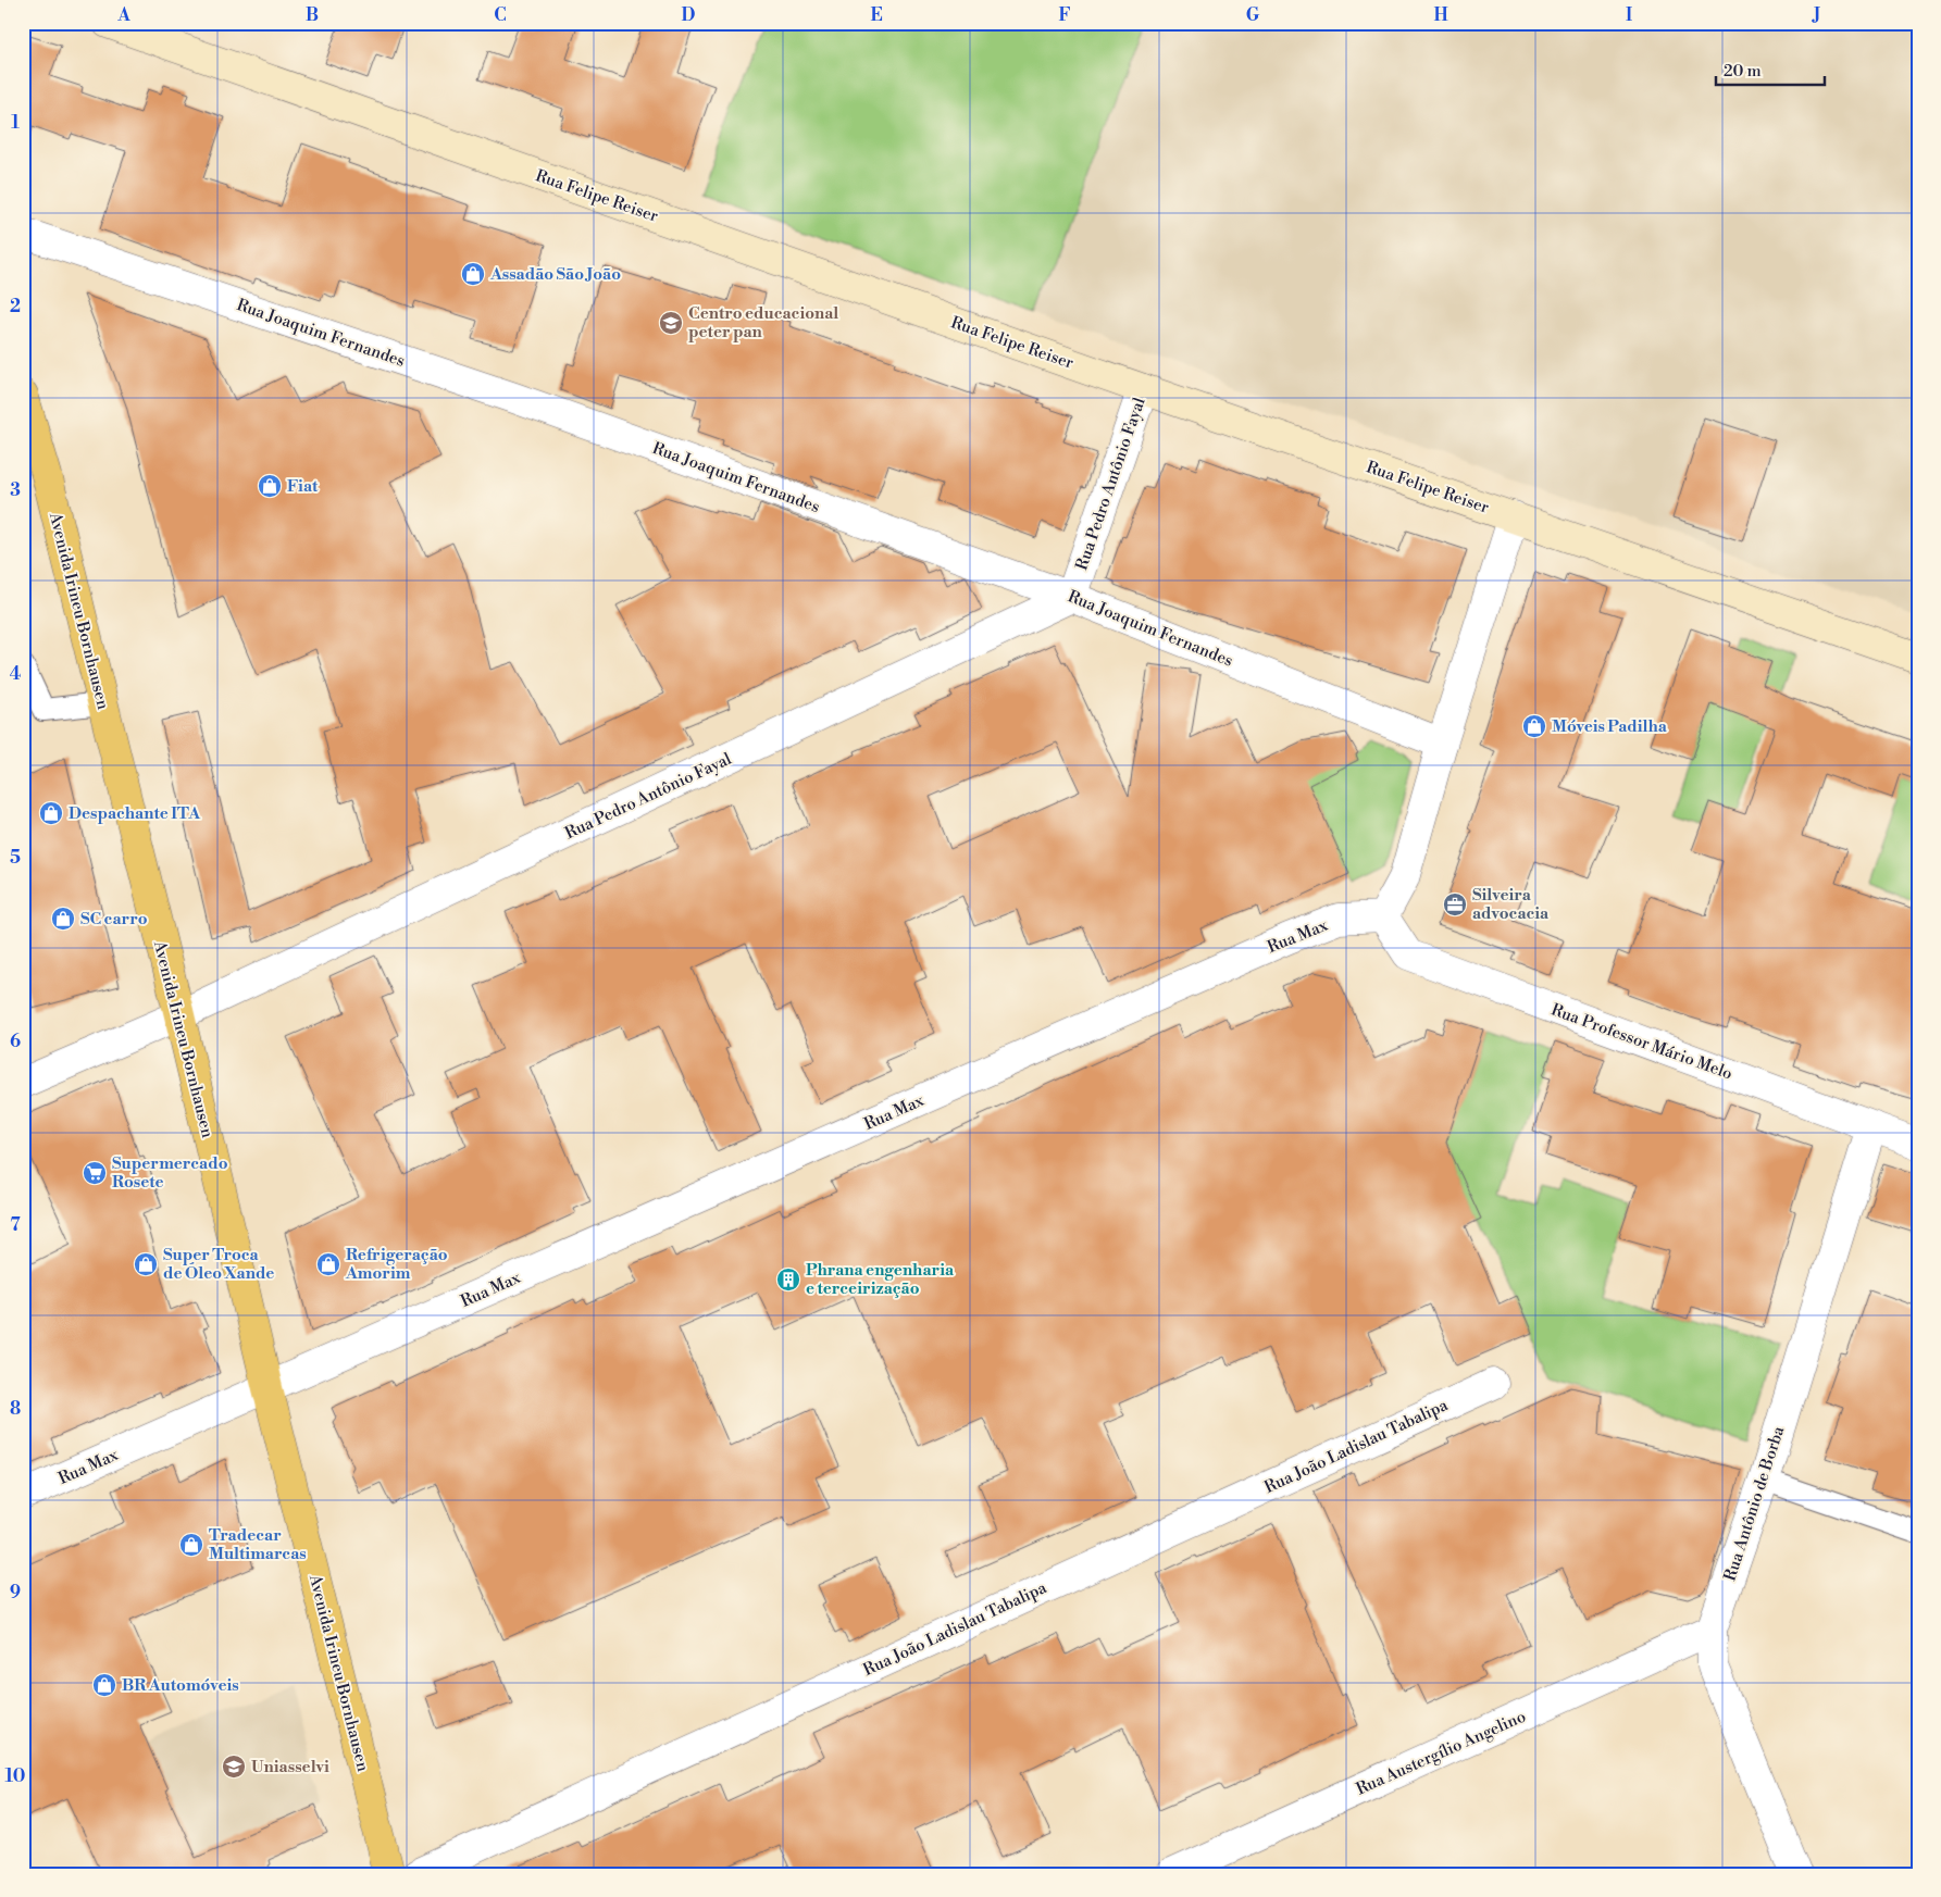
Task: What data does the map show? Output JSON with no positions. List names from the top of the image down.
{
  "streets": {
    "main road": ["Avenida Irineu Bornhausen"],
    "street": [
      "Rua Felipe Reiser",
      "Rua Joaquim Fernandes",
      "Rua Pedro Antônio Fayal",
      "Rua Max",
      "Rua Professor Mário Melo",
      "Rua João Ladislau Tabalipa",
      "Rua Antônio de Borba",
      "Rua Austergílio Angelino"
    ]
  },
  "crossings": [
    ["Rua Felipe Reiser", "Rua Pedro Antônio Fayal"],
    ["Rua Joaquim Fernandes", "Rua Pedro Antônio Fayal"],
    ["Rua Pedro Antônio Fayal", "Avenida Irineu Bornhausen"],
    ["Avenida Irineu Bornhausen", "Rua Max"],
    ["Rua Max", "Rua Professor Mário Melo"],
    ["Rua Professor Mário Melo", "Rua Antônio de Borba"],
    ["Rua Antônio de Borba", "Rua Austergílio Angelino"]
  ],
  "places": {
    "shop": [
      "Assadão São João",
      "Fiat",
      "Móveis Padilha",
      "Despachante ITA",
      "SC carro",
      "Super Troca de Óleo Xande",
      "Refrigeração Amorim",
      "Tradecar Multimarcas",
      "BR Automóveis"
    ],
    "school or university": ["Centro educacional peter pan", "Uniasselvi"],
    "office": ["Silveira advocacia"],
    "supermarket": ["Supermercado Rosete"],
    "building": ["Phrana engenharia e terceirização"]
  },
  "scale_bar": "20 m",
  "grid": {
    "columns": [
      "A",
      "B",
      "C",
      "D",
      "E",
      "F",
      "G",
      "H",
      "I",
      "J"
    ],
    "rows": [
      "1",
      "2",
      "3",
      "4",
      "5",
      "6",
      "7",
      "8",
      "9",
      "10"
    ]
  }
}
